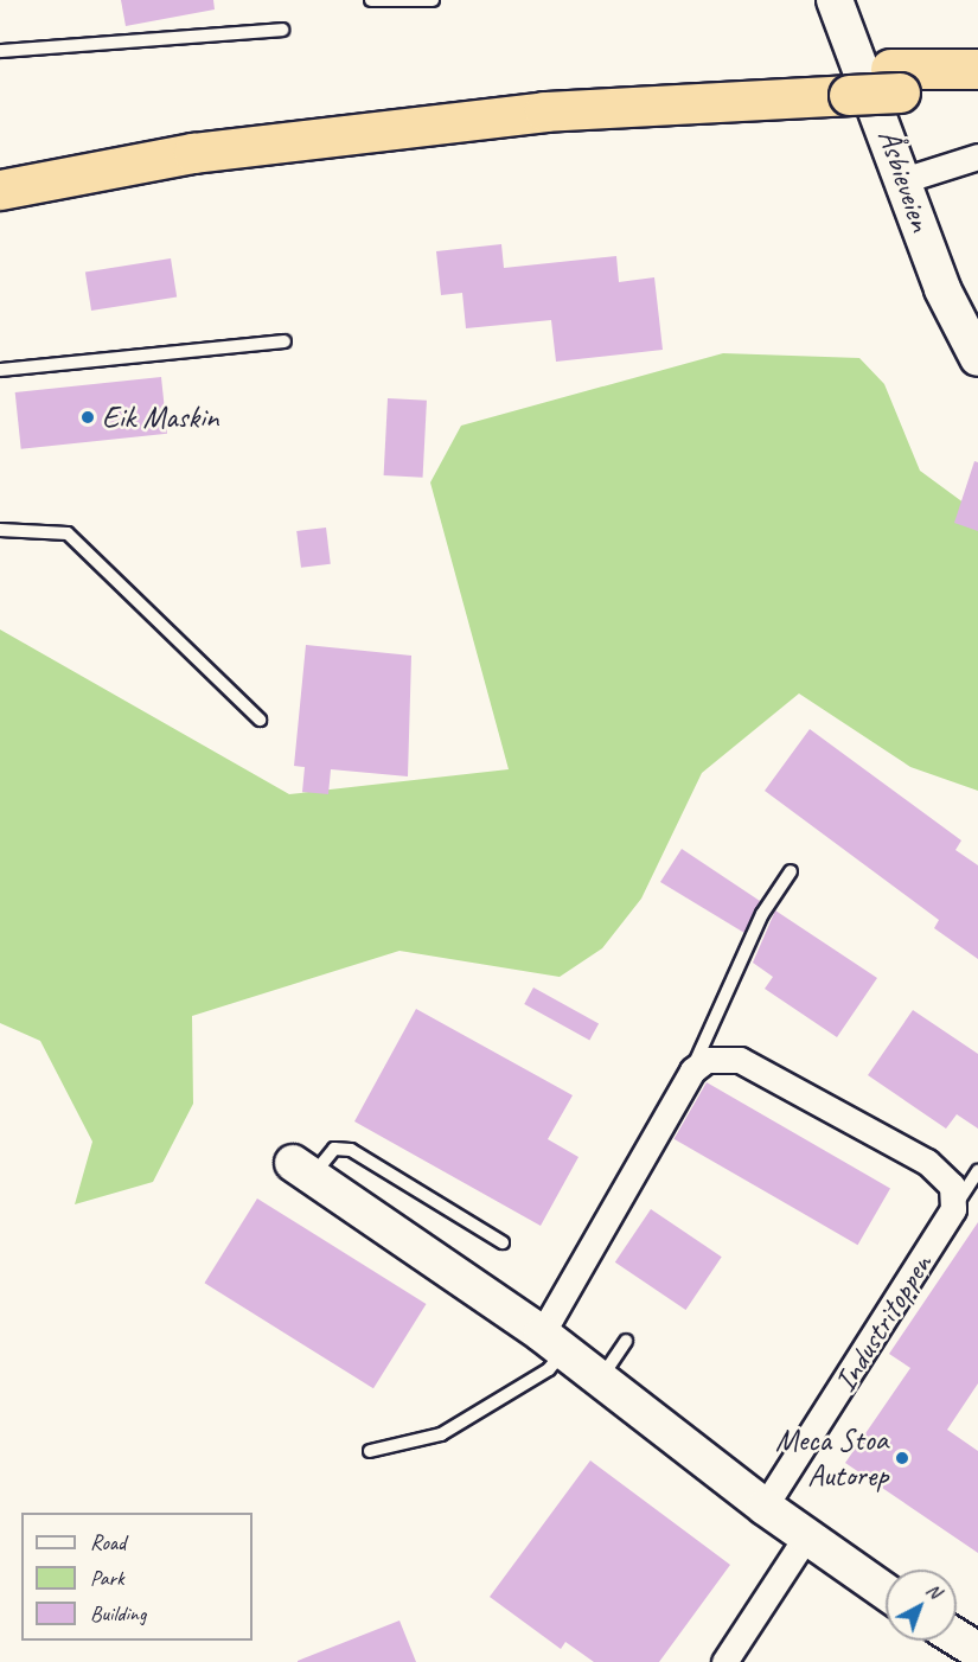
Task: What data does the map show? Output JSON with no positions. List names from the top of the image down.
{
  "streets": {
    "street": ["Åsbieveien", "Industritoppen"]
  },
  "places": ["Eik Maskin", "Meca Stoa Autorep"],
  "legend": ["Road", "Park", "Building"],
  "north": "top right"
}
